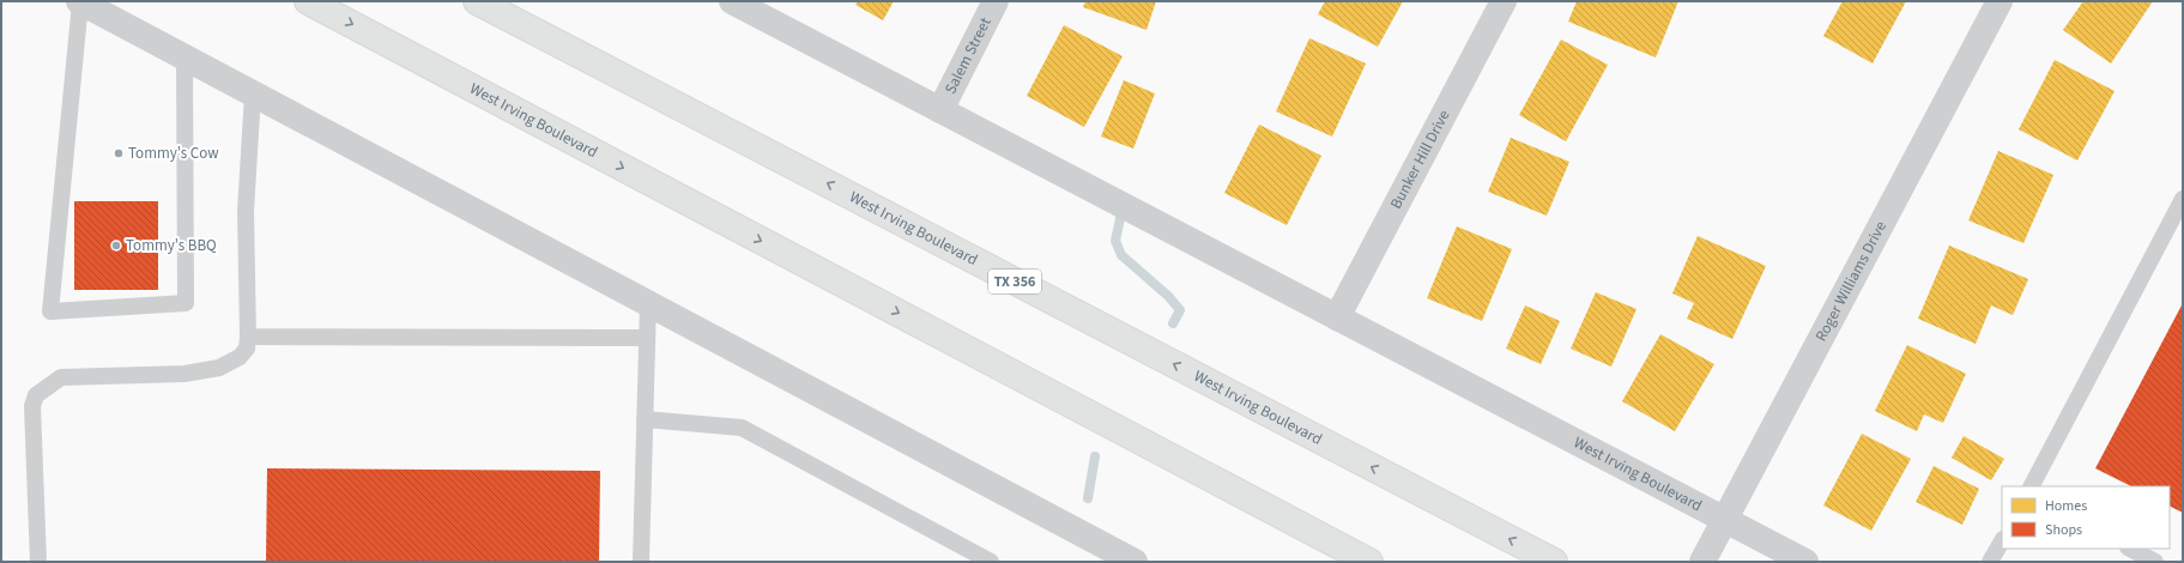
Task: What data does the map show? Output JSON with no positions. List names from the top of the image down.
{
  "streets": {
    "main road": ["West Irving Boulevard", "TX 356"],
    "street": ["Salem Street", "Bunker Hill Drive", "Roger Williams Drive"]
  },
  "crossings": [
    ["Salem Street", "West Irving Boulevard"],
    ["West Irving Boulevard", "Bunker Hill Drive"],
    ["West Irving Boulevard", "Roger Williams Drive"]
  ],
  "places": ["Tommy's Cow", "Tommy's BBQ"],
  "legend": ["Homes", "Shops"]
}
